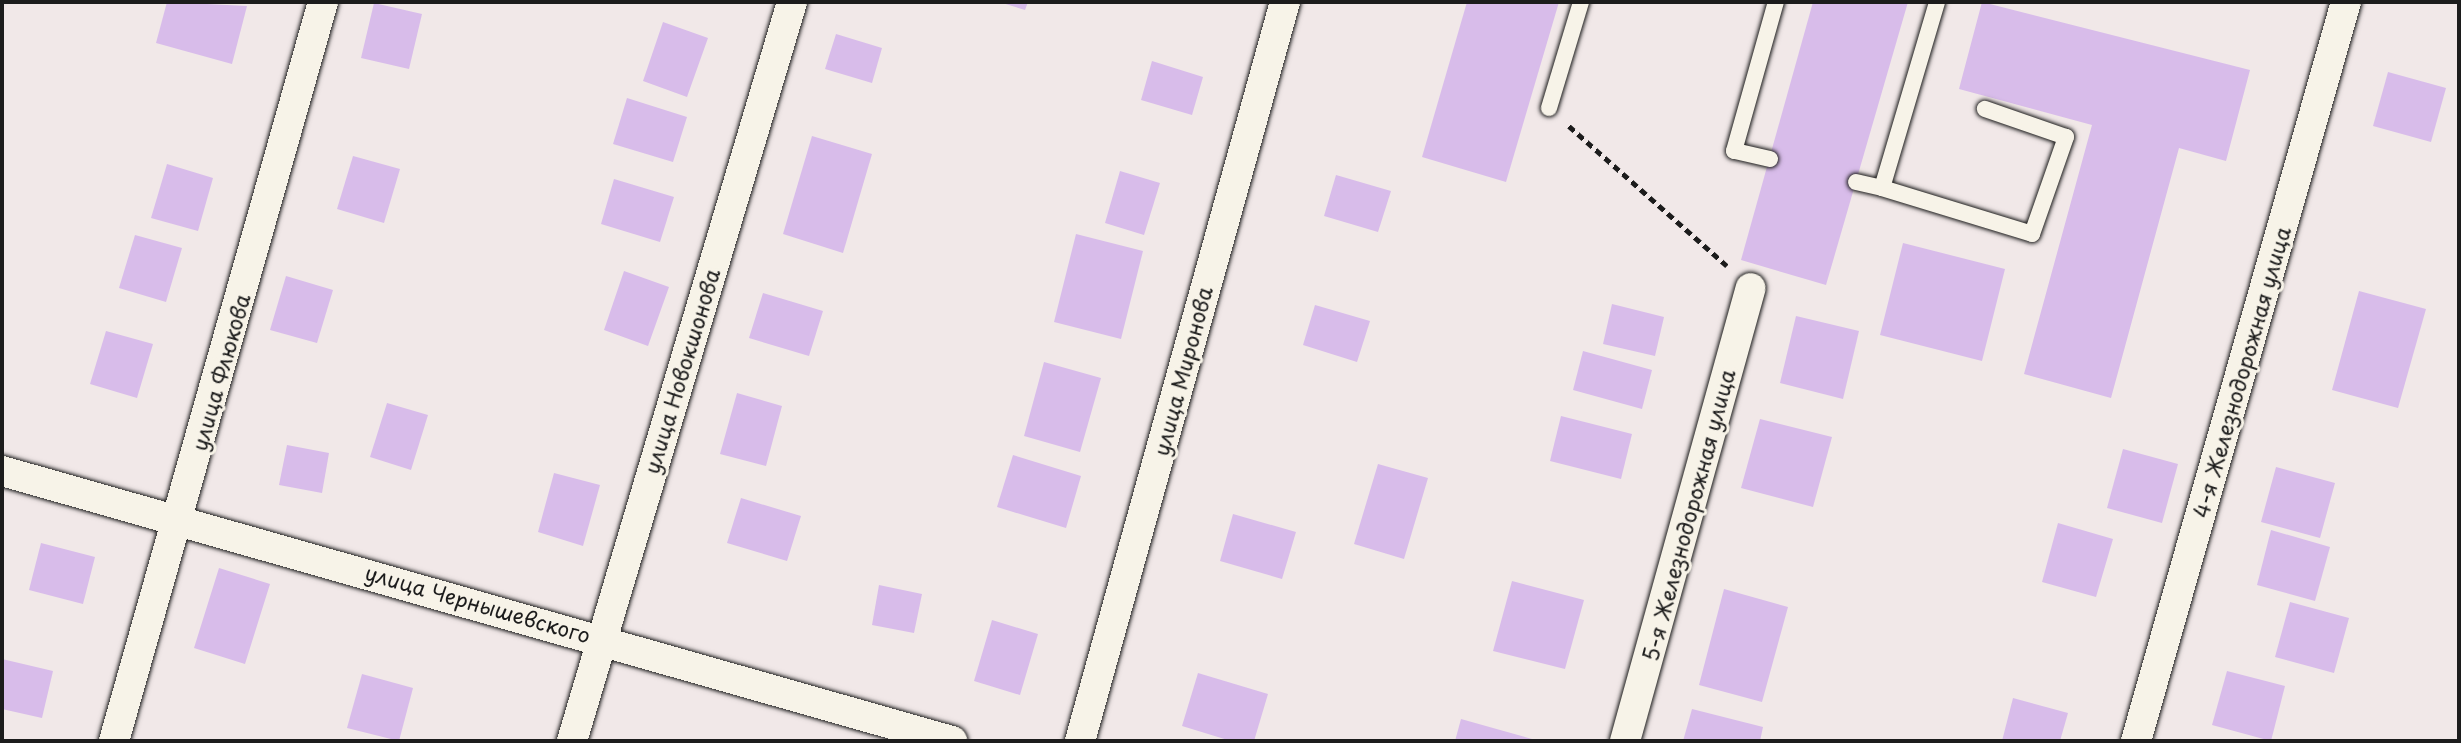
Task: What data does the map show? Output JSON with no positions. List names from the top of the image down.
{
  "streets": {
    "street": [
      "улица Новокшонова",
      "улица Миронова",
      "улица Флюкова",
      "4-я Железнодорожная улица",
      "5-я Железнодорожная улица",
      "улица Чернышевского"
    ]
  },
  "crossings": [
    ["улица Новокшонова", "улица Чернышевского"],
    ["улица Флюкова", "улица Чернышевского"]
  ]
}
